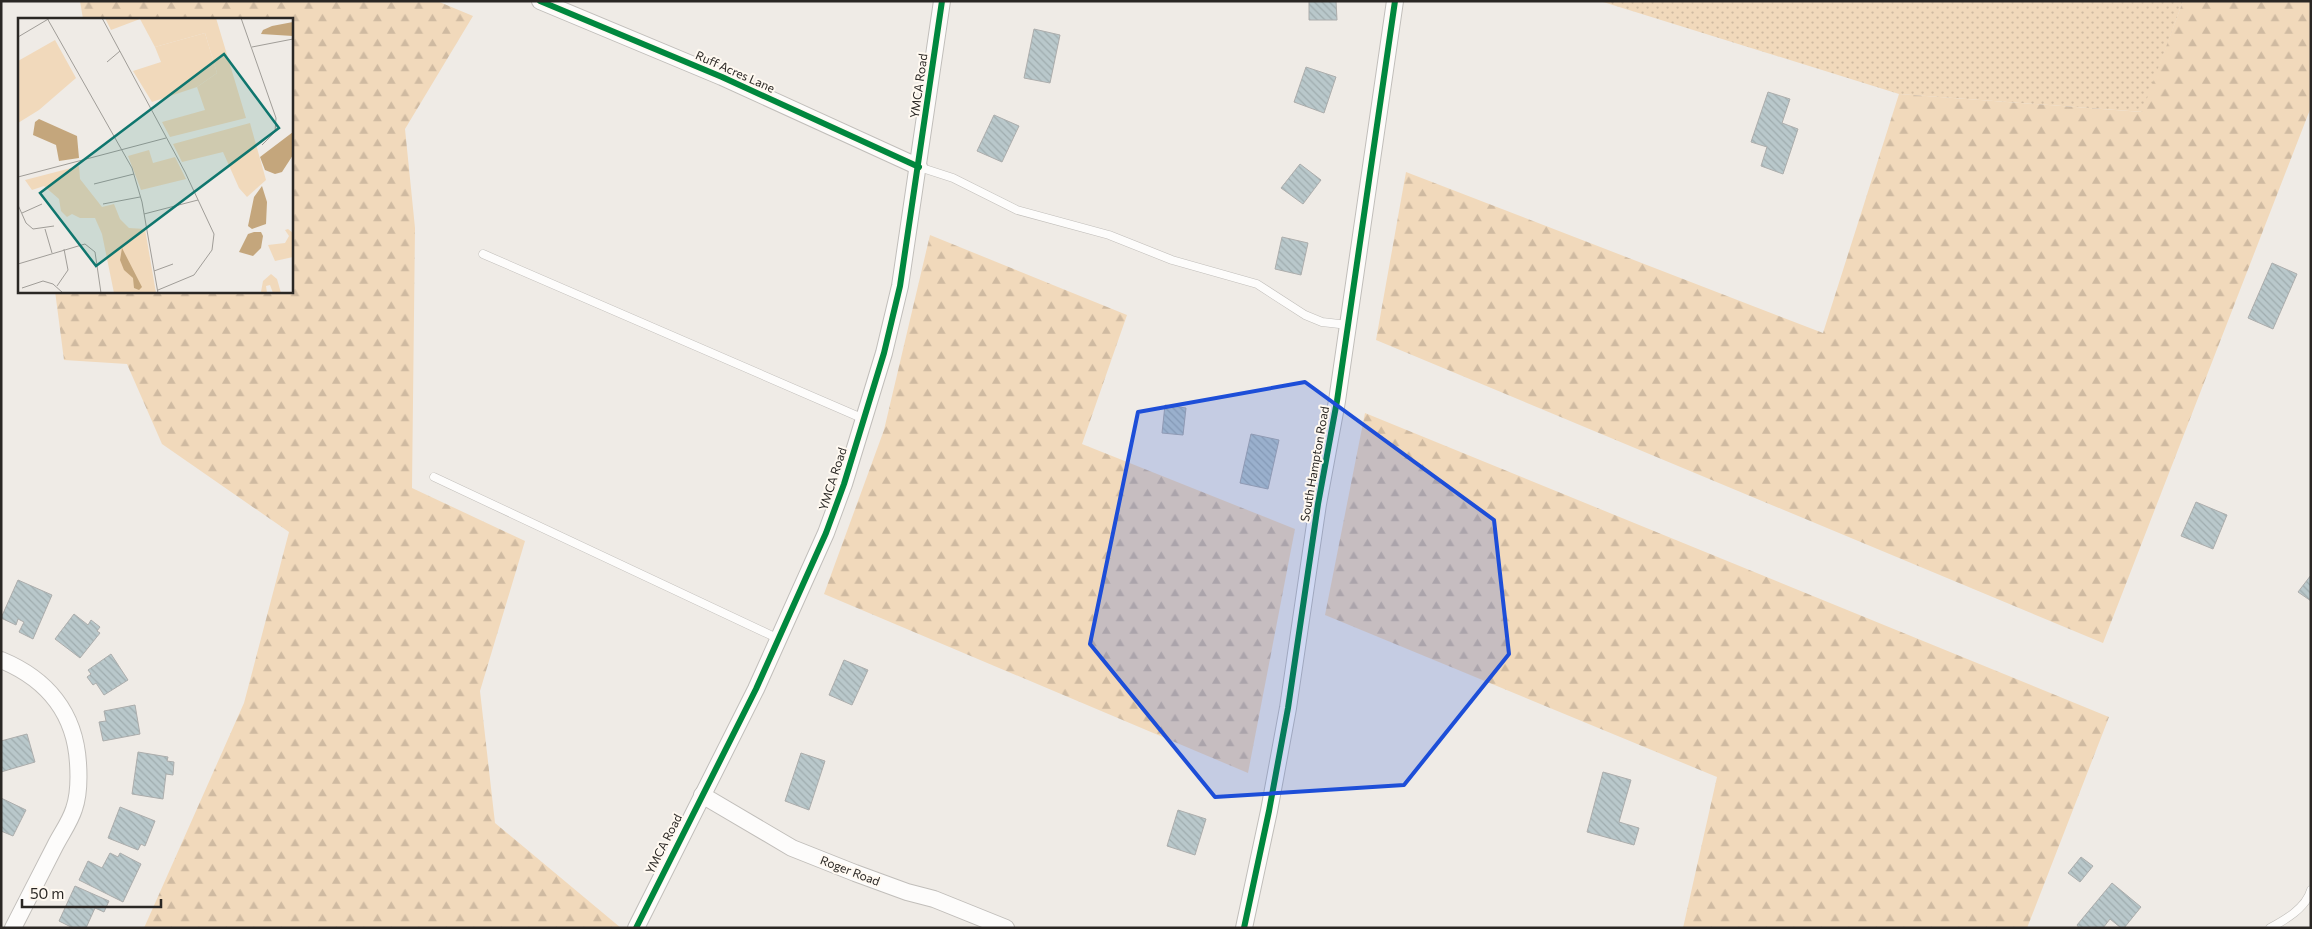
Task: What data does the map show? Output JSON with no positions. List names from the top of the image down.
{
  "streets": {
    "street": [
      "Ruff Acres Lane",
      "YMCA Road",
      "South Hampton Road",
      "Roger Road"
    ]
  },
  "crossings": [
    ["Ruff Acres Lane", "YMCA Road"],
    ["YMCA Road", "Roger Road"]
  ],
  "scale_bar": "50 m"
}
